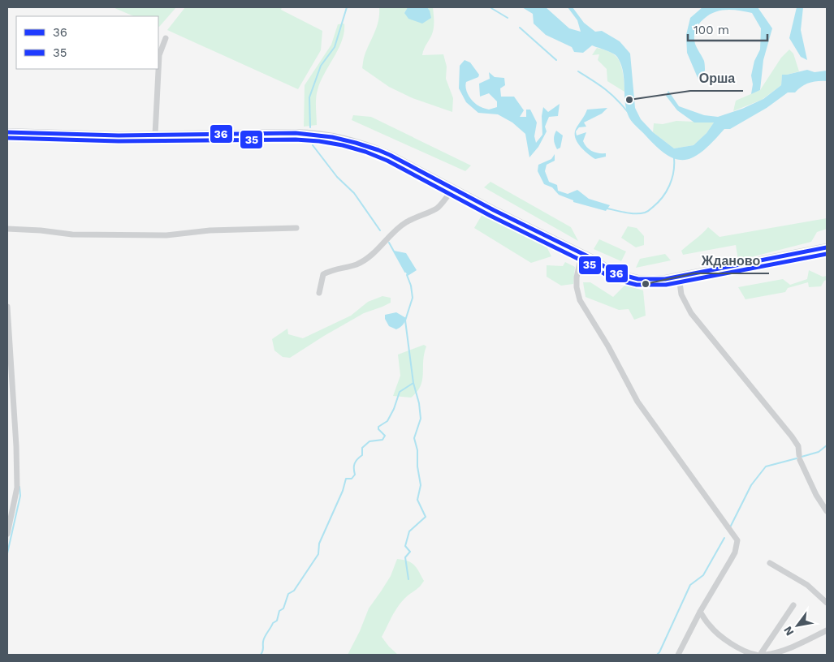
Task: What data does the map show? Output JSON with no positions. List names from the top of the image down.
{
  "places": ["Орша", "Жданово"],
  "lines": ["transit line 36", "transit line 35"],
  "legend": ["36", "35"],
  "scale_bar": "100 m",
  "north": "bottom left"
}
